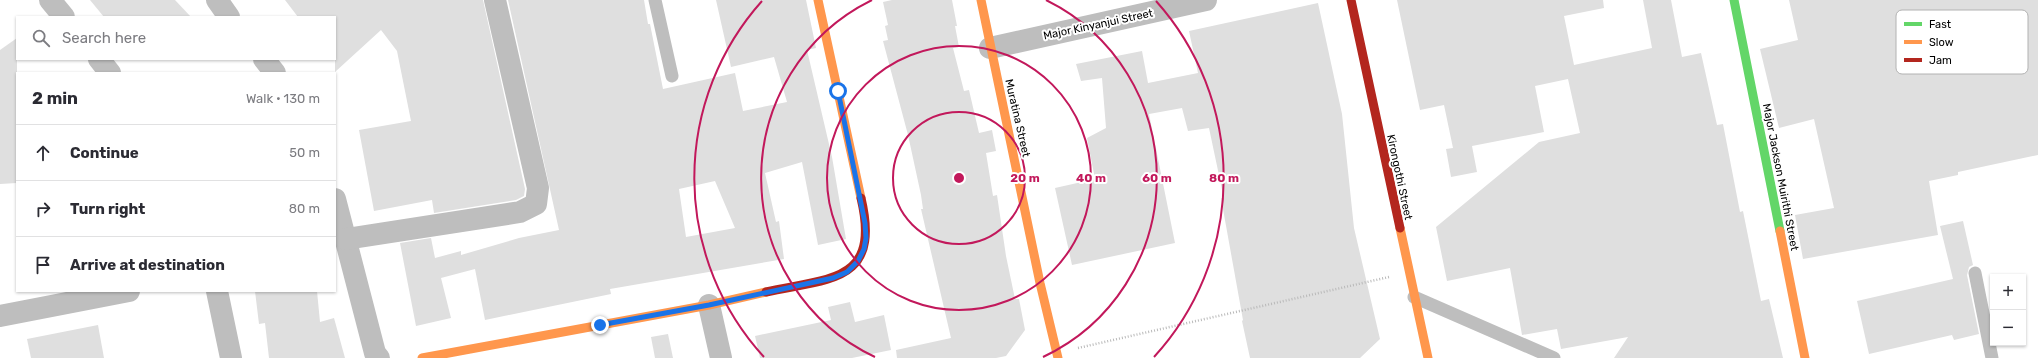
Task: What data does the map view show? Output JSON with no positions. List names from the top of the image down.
{
  "streets": {
    "street": [
      "Major Kinyanjui Street",
      "Muratina Street",
      "Kirongothi Street",
      "Major Jackson Muirithi Street"
    ]
  },
  "crossings": [
    ["Major Kinyanjui Street", "Muratina Street"]
  ],
  "legend": ["Fast", "Slow", "Jam"],
  "page": {
    "search": "Search here",
    "heading": ["2 min", "Walk · 130 m"],
    "list": [
      ["Continue", "50 m"],
      ["Turn right", "80 m"],
      "Arrive at destination"
    ],
    "map_buttons": ["+", "−"]
  },
  "rings": [
    "20 m",
    "40 m",
    "60 m",
    "80 m"
  ]
}
